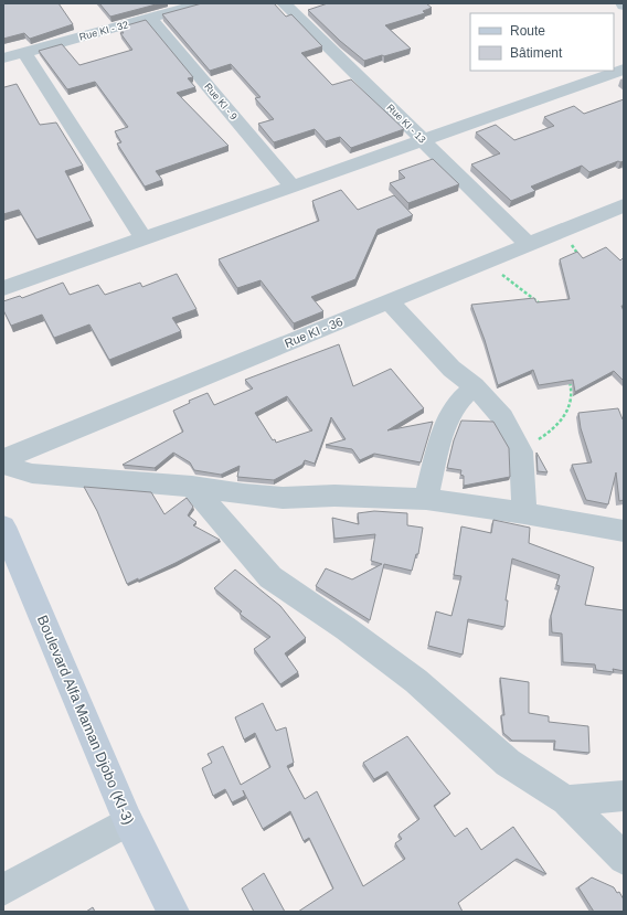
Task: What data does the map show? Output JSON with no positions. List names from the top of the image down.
{
  "streets": {
    "main road": ["Boulevard Alfa Maman Djobo (KI-3)"],
    "street": [
      "Rue KI - 32",
      "Rue KI - 9",
      "Rue KI - 13",
      "Rue KI - 36"
    ]
  },
  "crossings": [
    ["Rue KI - 32", "Rue KI - 9"],
    ["Rue KI - 13", "Rue KI - 36"]
  ],
  "legend": ["Route", "Bâtiment"]
}
